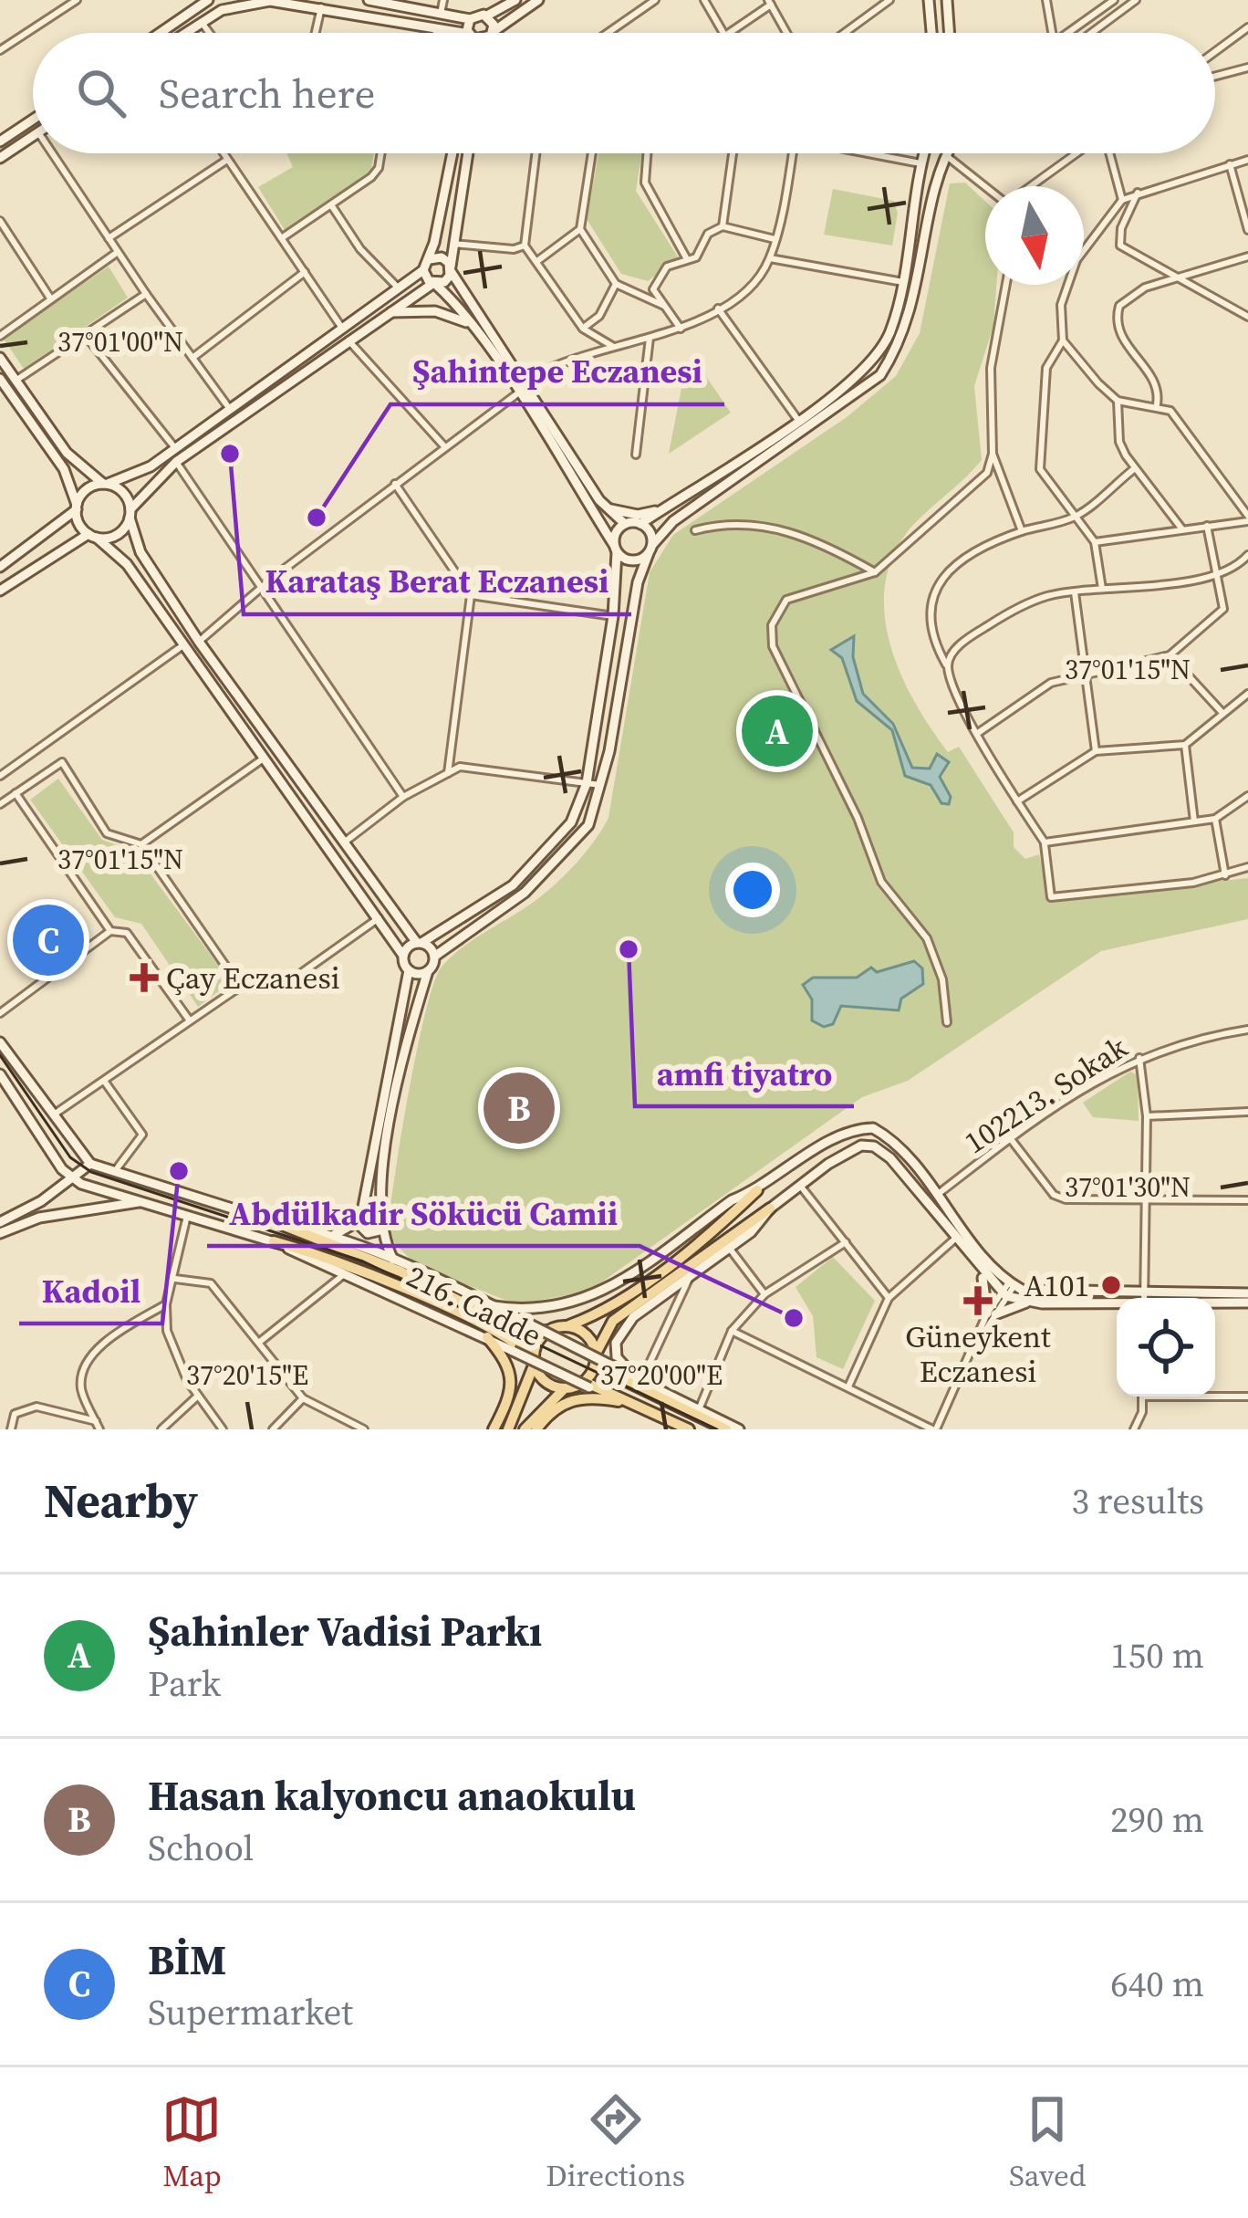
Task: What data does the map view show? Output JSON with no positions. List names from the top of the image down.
{
  "streets": {
    "street": ["102213. Sokak", "216. Cadde"]
  },
  "places": {
    "other": [
      "Karataş Berat Eczanesi",
      "Şahintepe Eczanesi",
      "amfi tiyatro",
      "Kadoil",
      "A101",
      "Abdülkadir Sökücü Camii"
    ],
    "health": ["Çay Eczanesi", "Güneykent Eczanesi"]
  },
  "north": "bottom",
  "page": {
    "search": "Search here",
    "pins": ["A", "C", "B"],
    "heading": ["Nearby", "3 results"],
    "list": [
      {
        "mark": "A",
        "name": "Şahinler Vadisi Parkı",
        "note": "Park",
        "value": "150 m"
      },
      {
        "mark": "B",
        "name": "Hasan kalyoncu anaokulu",
        "note": "School",
        "value": "290 m"
      },
      {
        "mark": "C",
        "name": "BİM",
        "note": "Supermarket",
        "value": "640 m"
      }
    ],
    "nav": ["Map", "Directions", "Saved"]
  },
  "coordinates": [
    "37°01'00\"N",
    "37°01'15\"N",
    "37°01'30\"N",
    "37°20'15\"E",
    "37°20'00\"E"
  ]
}
